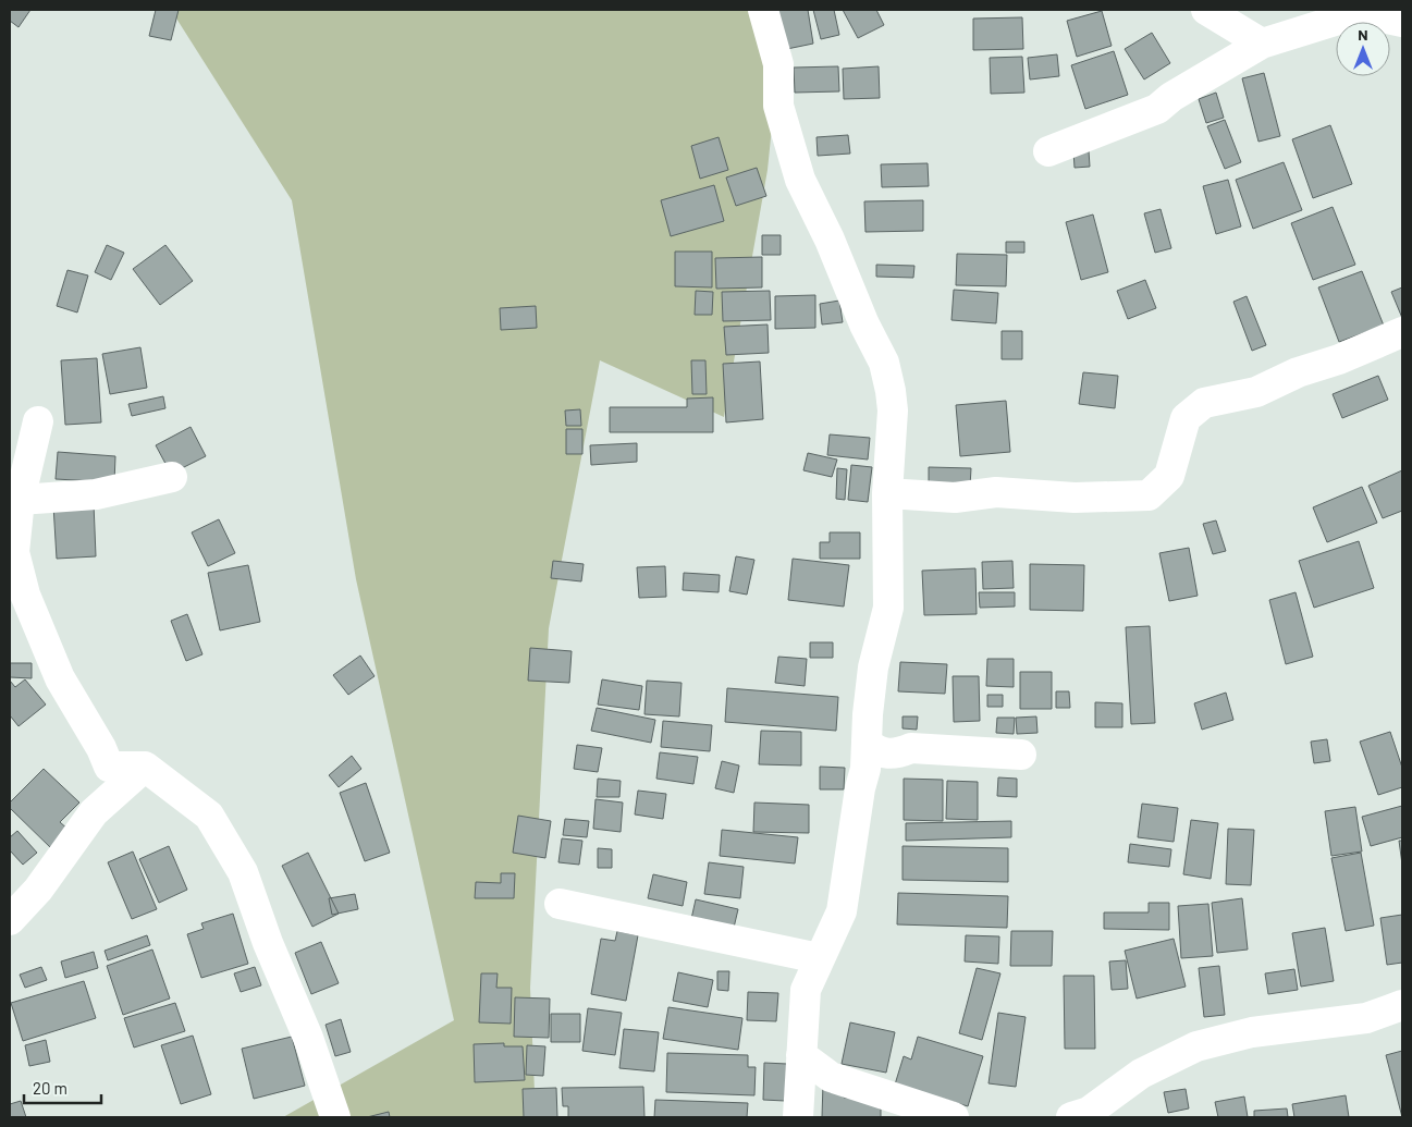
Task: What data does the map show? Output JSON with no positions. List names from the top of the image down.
{
  "scale_bar": "20 m",
  "north": "top"
}
